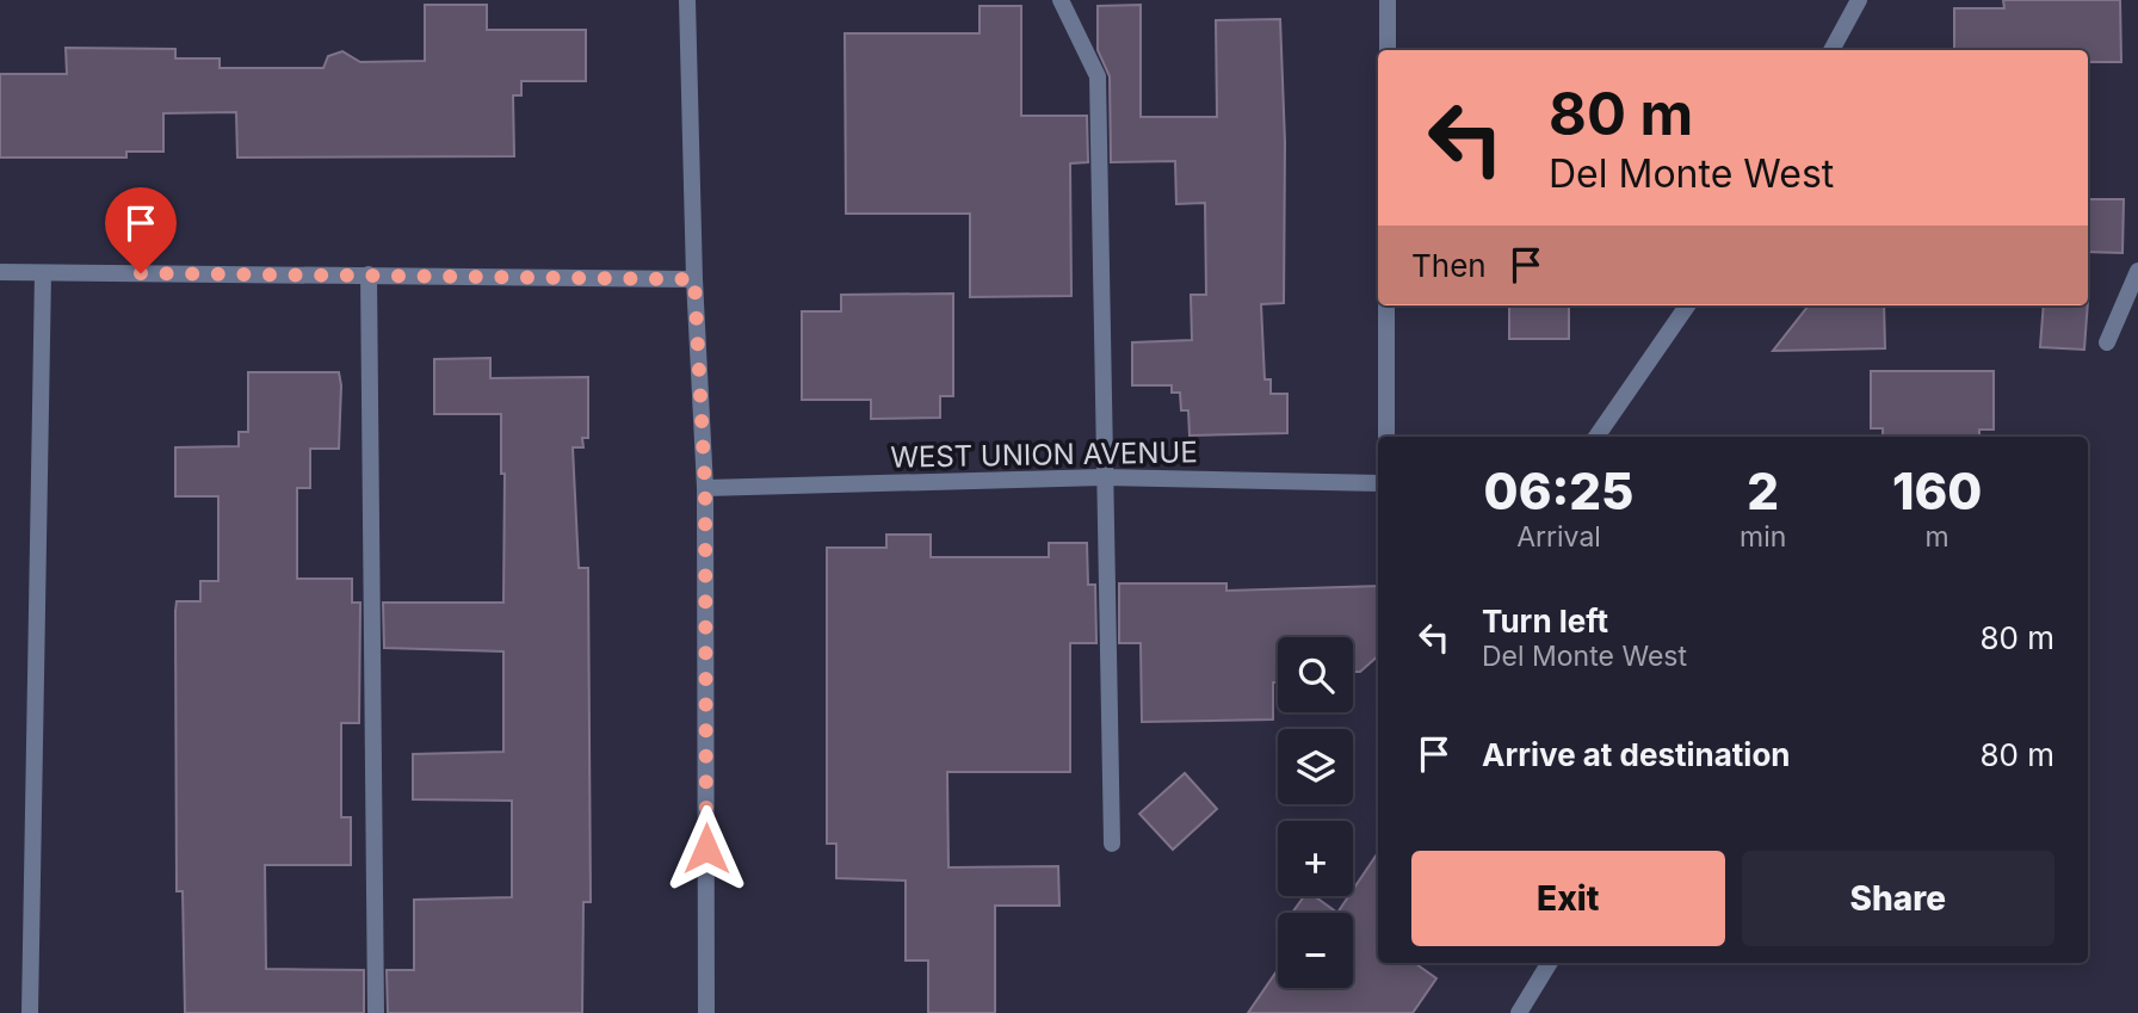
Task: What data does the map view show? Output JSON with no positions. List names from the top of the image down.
{
  "streets": {
    "street": ["WEST UNION AVENUE"]
  },
  "page": {
    "turn": ["80 m", "Del Monte West"],
    "then": "Then",
    "eta": [
      "06:25",
      "Arrival",
      "2",
      "min",
      "160",
      "m"
    ],
    "list": [
      {
        "name": "Turn left",
        "note": "Del Monte West",
        "value": "80 m"
      },
      {
        "name": "Arrive at destination",
        "value": "80 m"
      }
    ],
    "map_buttons": ["+", "−"],
    "buttons": ["Exit", "Share"]
  }
}
